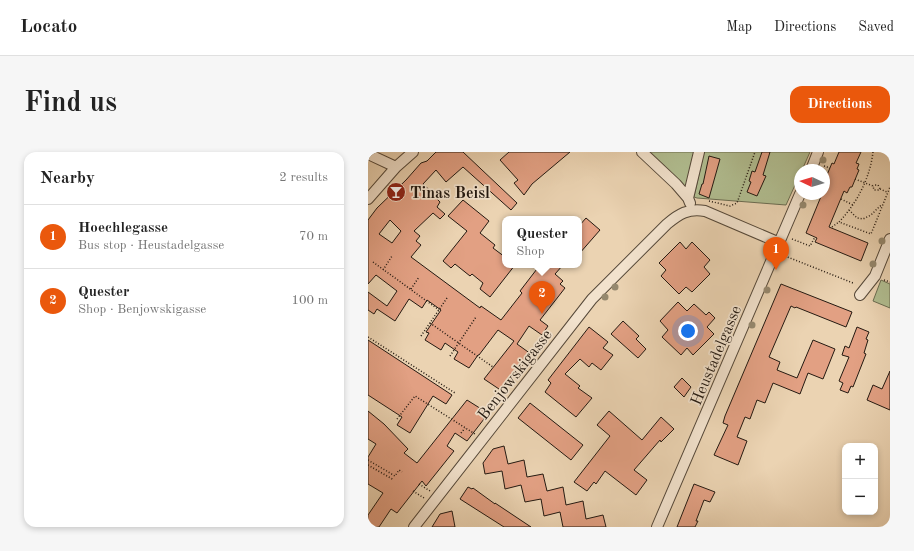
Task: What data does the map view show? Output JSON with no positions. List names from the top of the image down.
{
  "streets": {
    "street": ["Heustadelgasse", "Benjowskigasse"]
  },
  "places": {
    "bar": ["Tinas Beisl"]
  },
  "north": "left",
  "page": {
    "header": "Locato",
    "nav": ["Map", "Directions", "Saved"],
    "buttons": "Directions",
    "title": "Find us",
    "heading": ["Nearby", "2 results"],
    "list": [
      {
        "mark": "1",
        "name": "Hoechlegasse",
        "note": "Bus stop · Heustadelgasse",
        "value": "70 m"
      },
      {
        "mark": "2",
        "name": "Quester",
        "note": "Shop · Benjowskigasse",
        "value": "100 m"
      }
    ],
    "popup": ["Quester", "Shop"],
    "pins": ["1", "2"],
    "map_buttons": ["+", "−"]
  }
}
